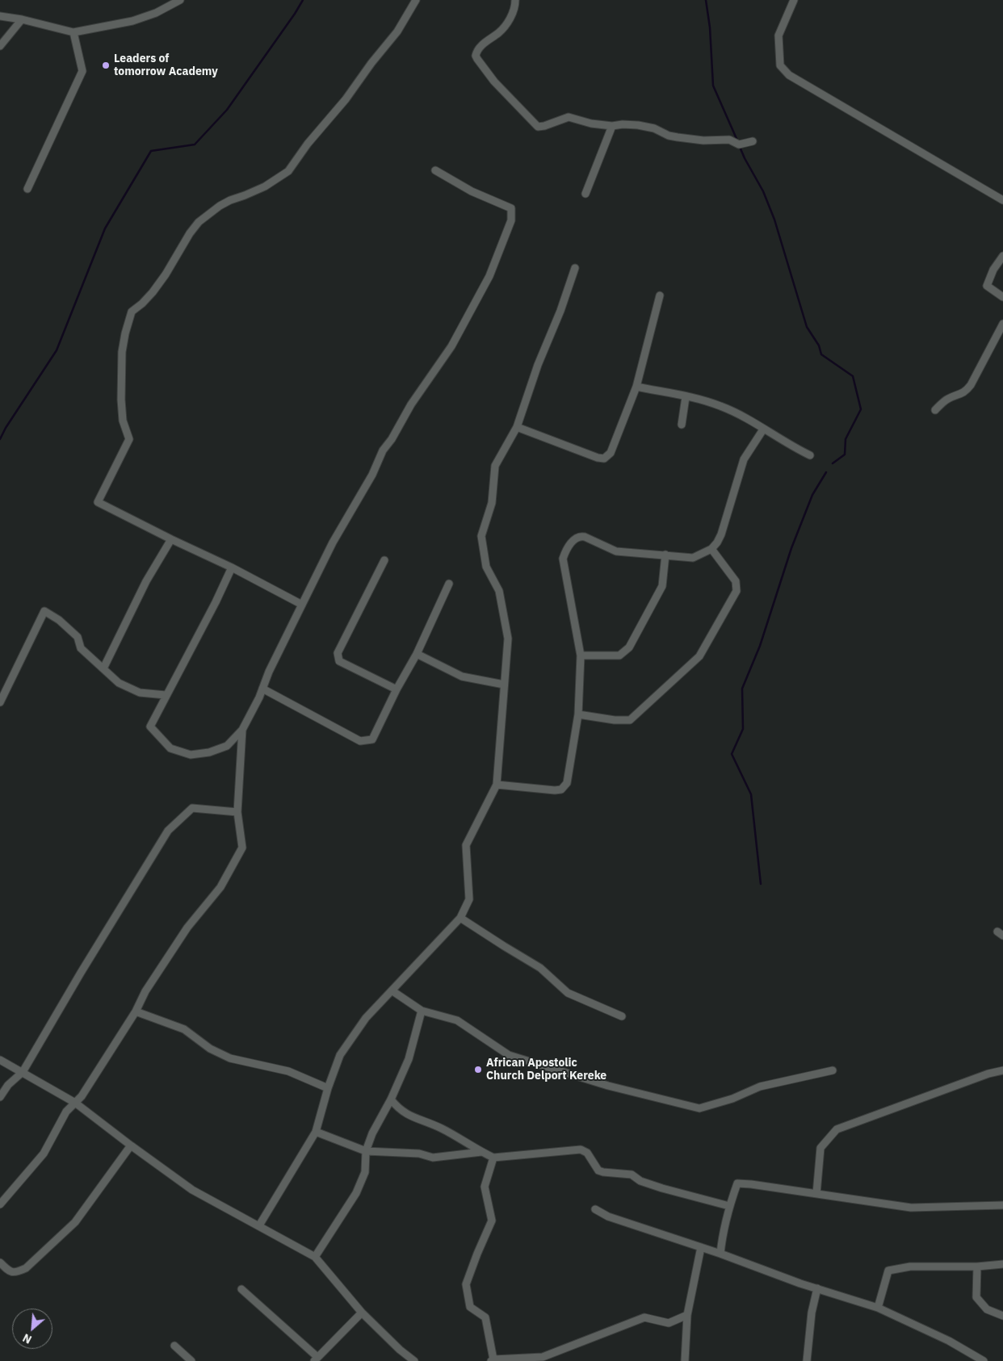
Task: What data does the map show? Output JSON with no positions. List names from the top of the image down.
{
  "places": ["Leaders of tomorrow Academy", "African Apostolic Church Delport Kereke"],
  "north": "bottom left"
}
